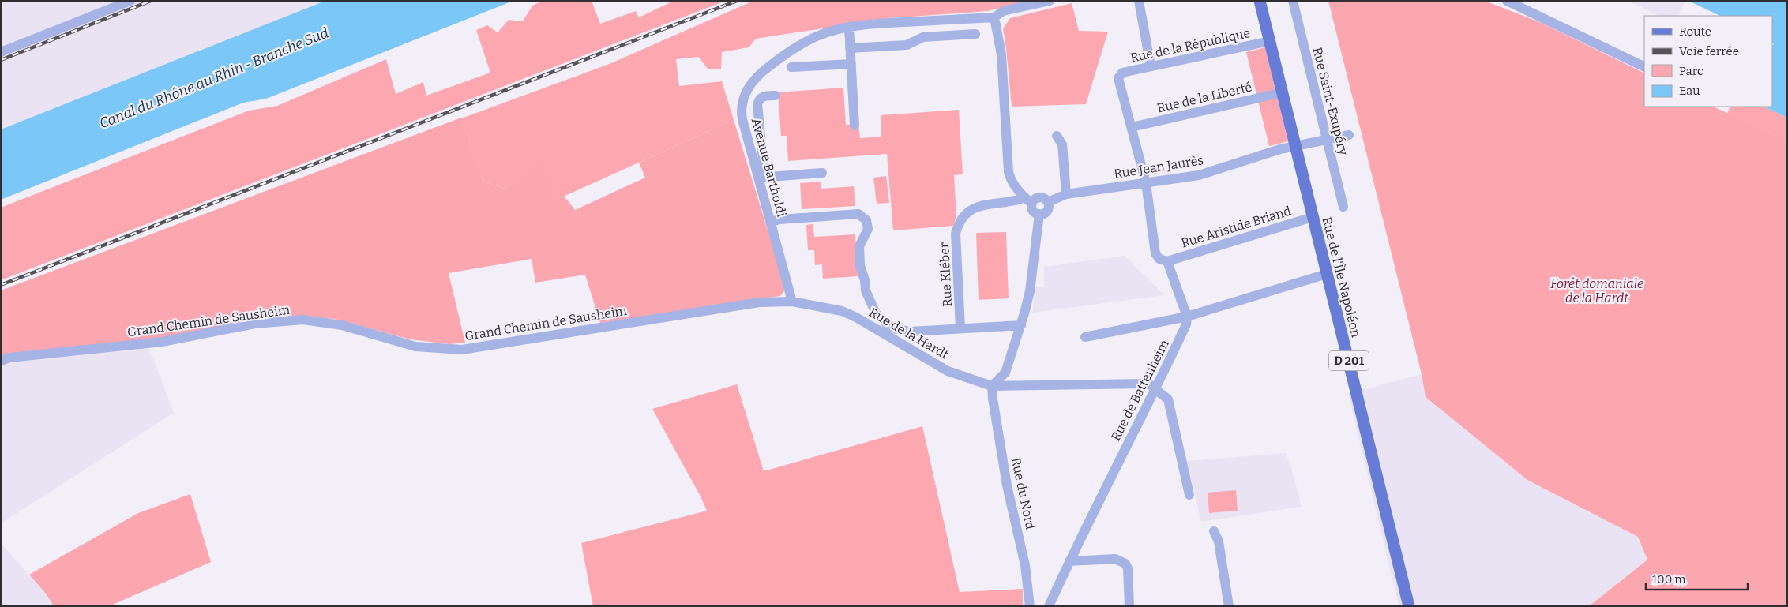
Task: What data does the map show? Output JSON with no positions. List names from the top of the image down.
{
  "streets": {
    "main road": ["Rue de l'Île Napoléon", "D 201"],
    "street": [
      "Rue de la République",
      "Rue de la Liberté",
      "Rue Saint-Exupéry",
      "Rue Jean Jaurès",
      "Avenue Bartholdi",
      "Rue Aristide Briand",
      "Rue Kléber",
      "Grand Chemin de Sausheim",
      "Rue de la Hardt",
      "Rue de Battenheim",
      "Rue du Nord"
    ]
  },
  "crossings": [
    ["Rue de la République", "Rue de la Liberté"],
    ["Rue de la République", "Rue de l'Île Napoléon"],
    ["Rue de la Liberté", "Rue de l'Île Napoléon"],
    ["Rue Saint-Exupéry", "Rue Jean Jaurès"],
    ["Rue Jean Jaurès", "Rue Kléber"],
    ["Rue Jean Jaurès", "Rue de l'Île Napoléon"],
    ["Avenue Bartholdi", "Grand Chemin de Sausheim"],
    ["Avenue Bartholdi", "Rue de la Hardt"],
    ["Rue Aristide Briand", "Rue de l'Île Napoléon"],
    ["Grand Chemin de Sausheim", "Rue de la Hardt"],
    ["Rue de la Hardt", "Rue de Battenheim"],
    ["Rue de la Hardt", "Rue du Nord"]
  ],
  "water": ["Canal du Rhône au Rhin - Branche Sud"],
  "parks": ["Forêt domaniale de la Hardt"],
  "legend": [
    "Route",
    "Voie ferrée",
    "Parc",
    "Eau"
  ],
  "scale_bar": "100 m"
}
